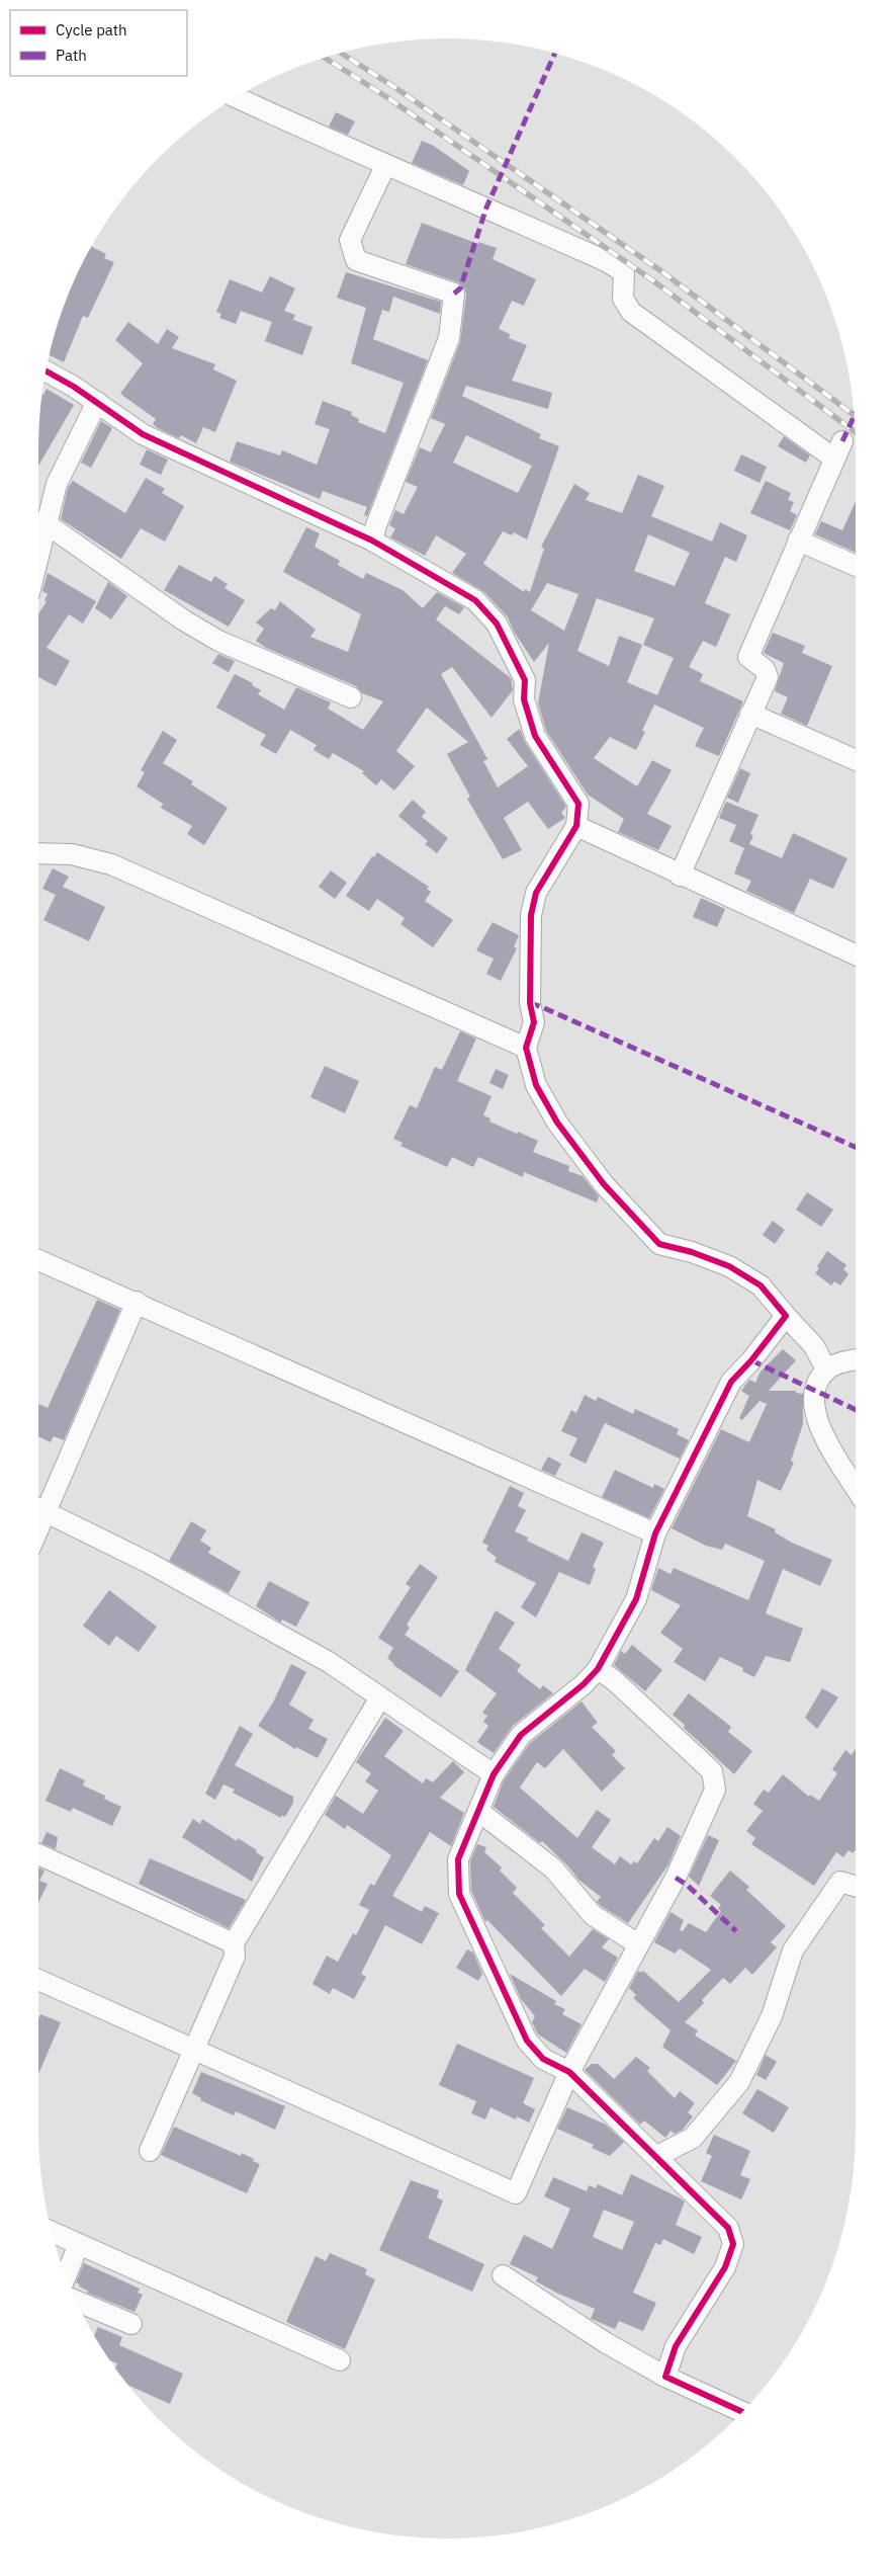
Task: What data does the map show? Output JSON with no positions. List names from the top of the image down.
{
  "legend": ["Cycle path", "Path"]
}
